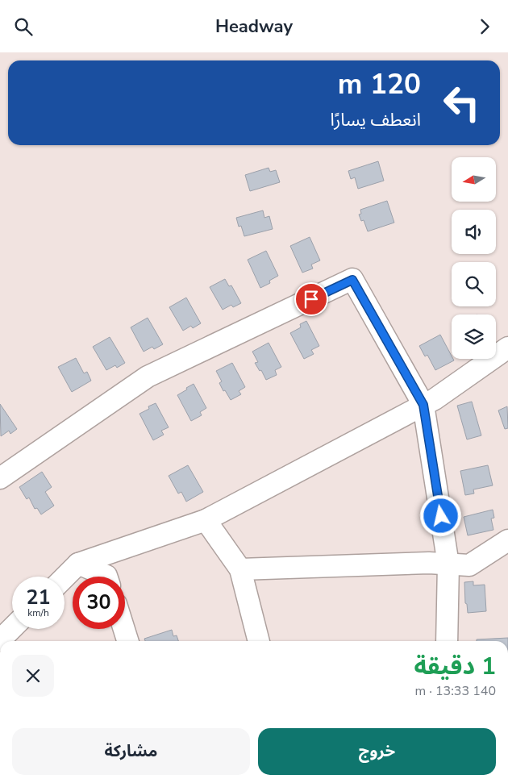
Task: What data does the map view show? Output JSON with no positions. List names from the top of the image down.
{
  "north": "left",
  "page": {
    "header": "Headway",
    "turn": ["120 m", "انعطف يسارًا"],
    "speed": "21 km/h",
    "limit": "30",
    "heading": ["1 دقيقة", "140 m · 13:33"],
    "buttons": ["خروج", "مشاركة"]
  }
}
